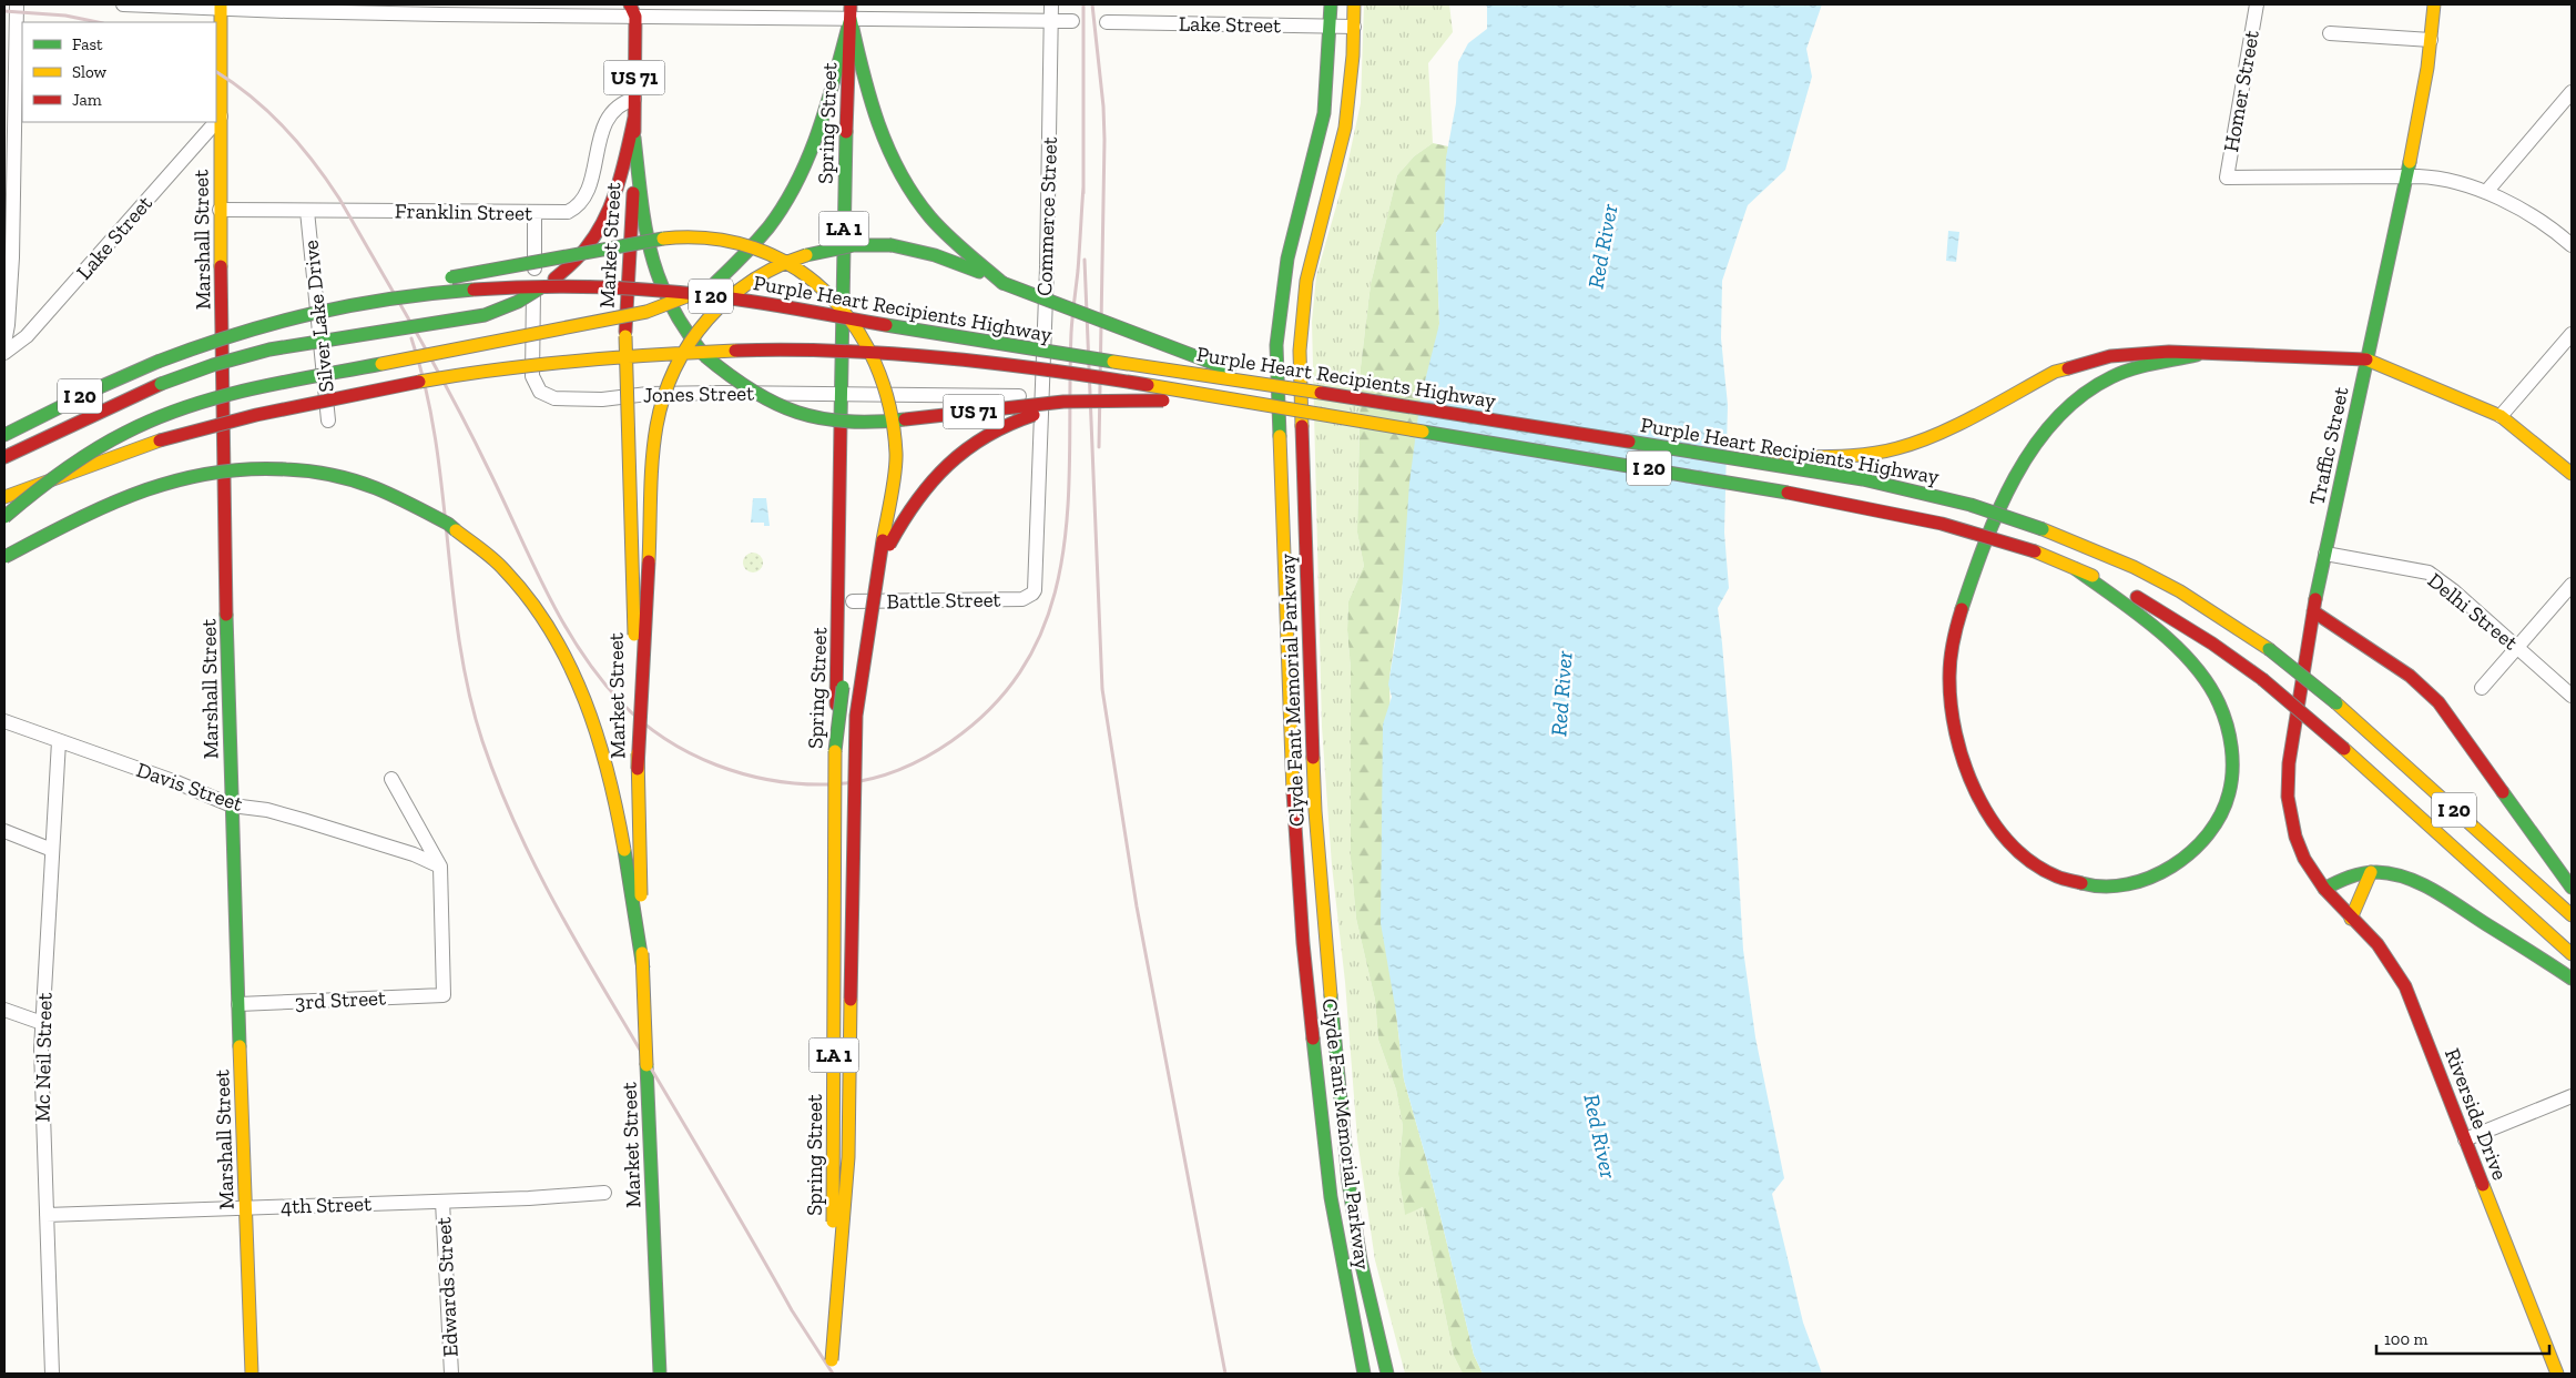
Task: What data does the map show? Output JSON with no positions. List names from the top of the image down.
{
  "streets": {
    "main road": [
      "US 71",
      "Spring Street",
      "LA 1",
      "Marshall Street",
      "Market Street",
      "I 20",
      "Purple Heart Recipients Highway",
      "Traffic Street",
      "Clyde Fant Memorial Parkway",
      "Riverside Drive"
    ],
    "street": [
      "Lake Street",
      "Homer Street",
      "Franklin Street",
      "Commerce Street",
      "Silver Lake Drive",
      "Jones Street",
      "Battle Street",
      "Delhi Street",
      "Davis Street",
      "3rd Street",
      "Mc Neil Street",
      "4th Street",
      "Edwards Street"
    ]
  },
  "crossings": [
    ["Lake Street", "Marshall Street"],
    ["Lake Street", "Clyde Fant Memorial Parkway"],
    ["US 71", "Market Street"],
    ["US 71", "Purple Heart Recipients Highway"],
    ["Homer Street", "Traffic Street"],
    ["Spring Street", "Jones Street"],
    ["Franklin Street", "Marshall Street"],
    ["Franklin Street", "Market Street"],
    ["Franklin Street", "Silver Lake Drive"],
    ["Franklin Street", "Jones Street"],
    ["Commerce Street", "Jones Street"],
    ["Commerce Street", "Battle Street"],
    ["Marshall Street", "Davis Street"],
    ["Marshall Street", "3rd Street"],
    ["Marshall Street", "4th Street"],
    ["Traffic Street", "Delhi Street"],
    ["Traffic Street", "Riverside Drive"],
    ["Davis Street", "3rd Street"],
    ["Davis Street", "Mc Neil Street"],
    ["Mc Neil Street", "4th Street"],
    ["4th Street", "Edwards Street"]
  ],
  "water": ["Red River"],
  "legend": ["Fast", "Slow", "Jam"],
  "scale_bar": "100 m"
}
